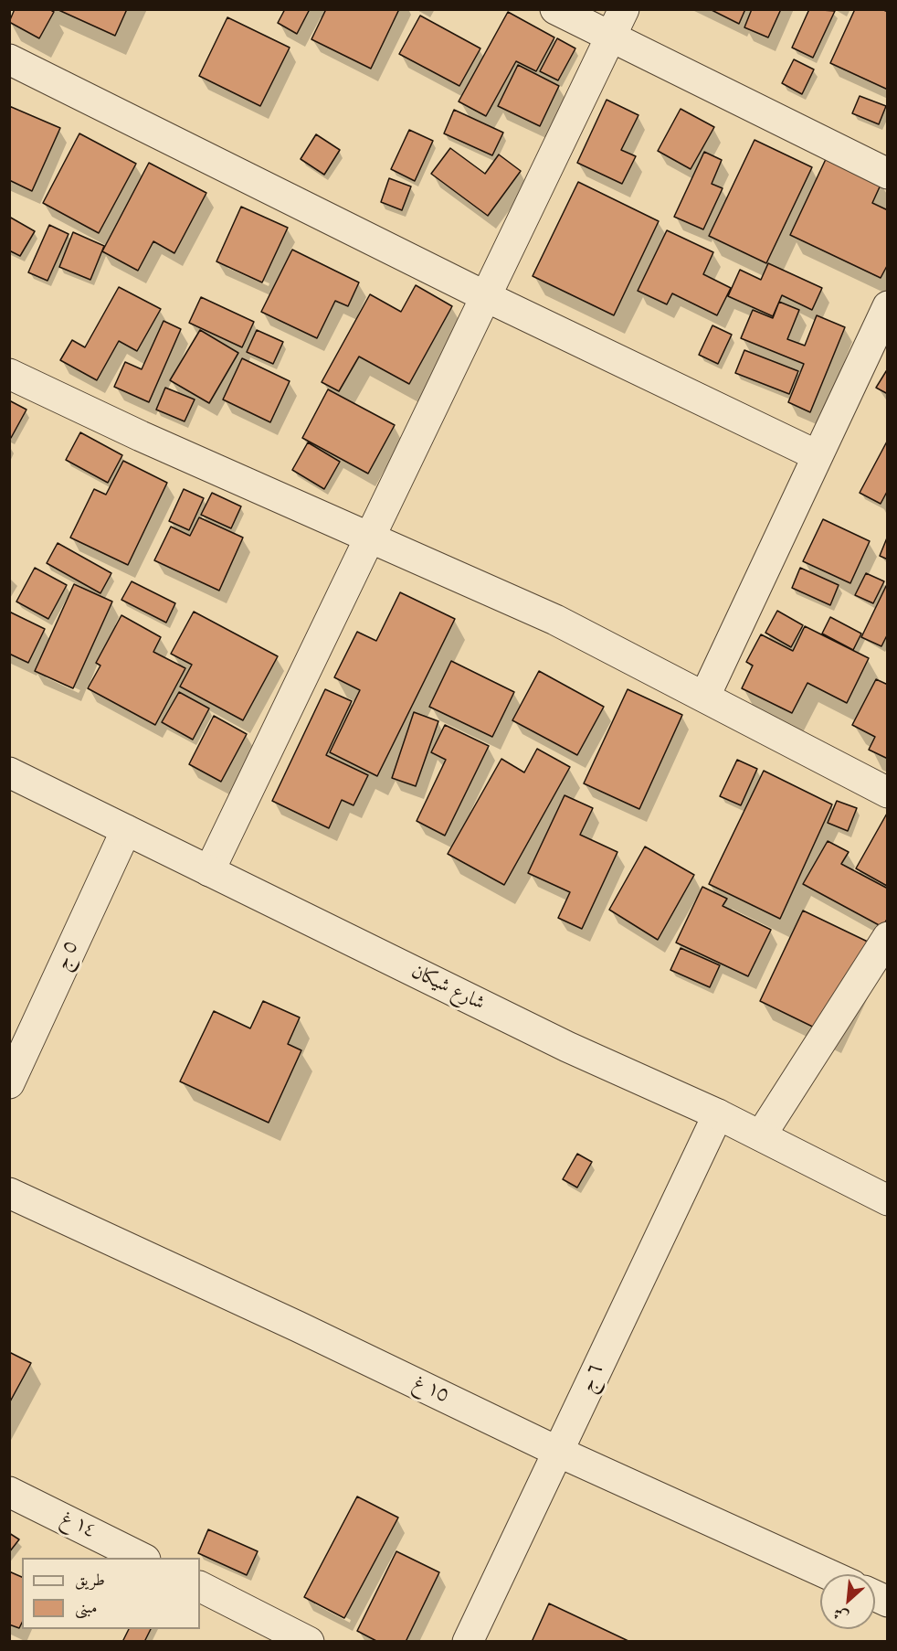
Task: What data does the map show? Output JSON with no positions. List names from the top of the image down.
{
  "streets": {
    "street": [
      "٥ ج",
      "شارع شيكان",
      "٦ ج",
      "١٥ غ",
      "١٤ غ"
    ]
  },
  "crossings": [
    ["٥ ج", "شارع شيكان"],
    ["شارع شيكان", "٦ ج"],
    ["٦ ج", "١٥ غ"]
  ],
  "legend": ["طريق", "مبنى"],
  "north": "bottom left"
}
